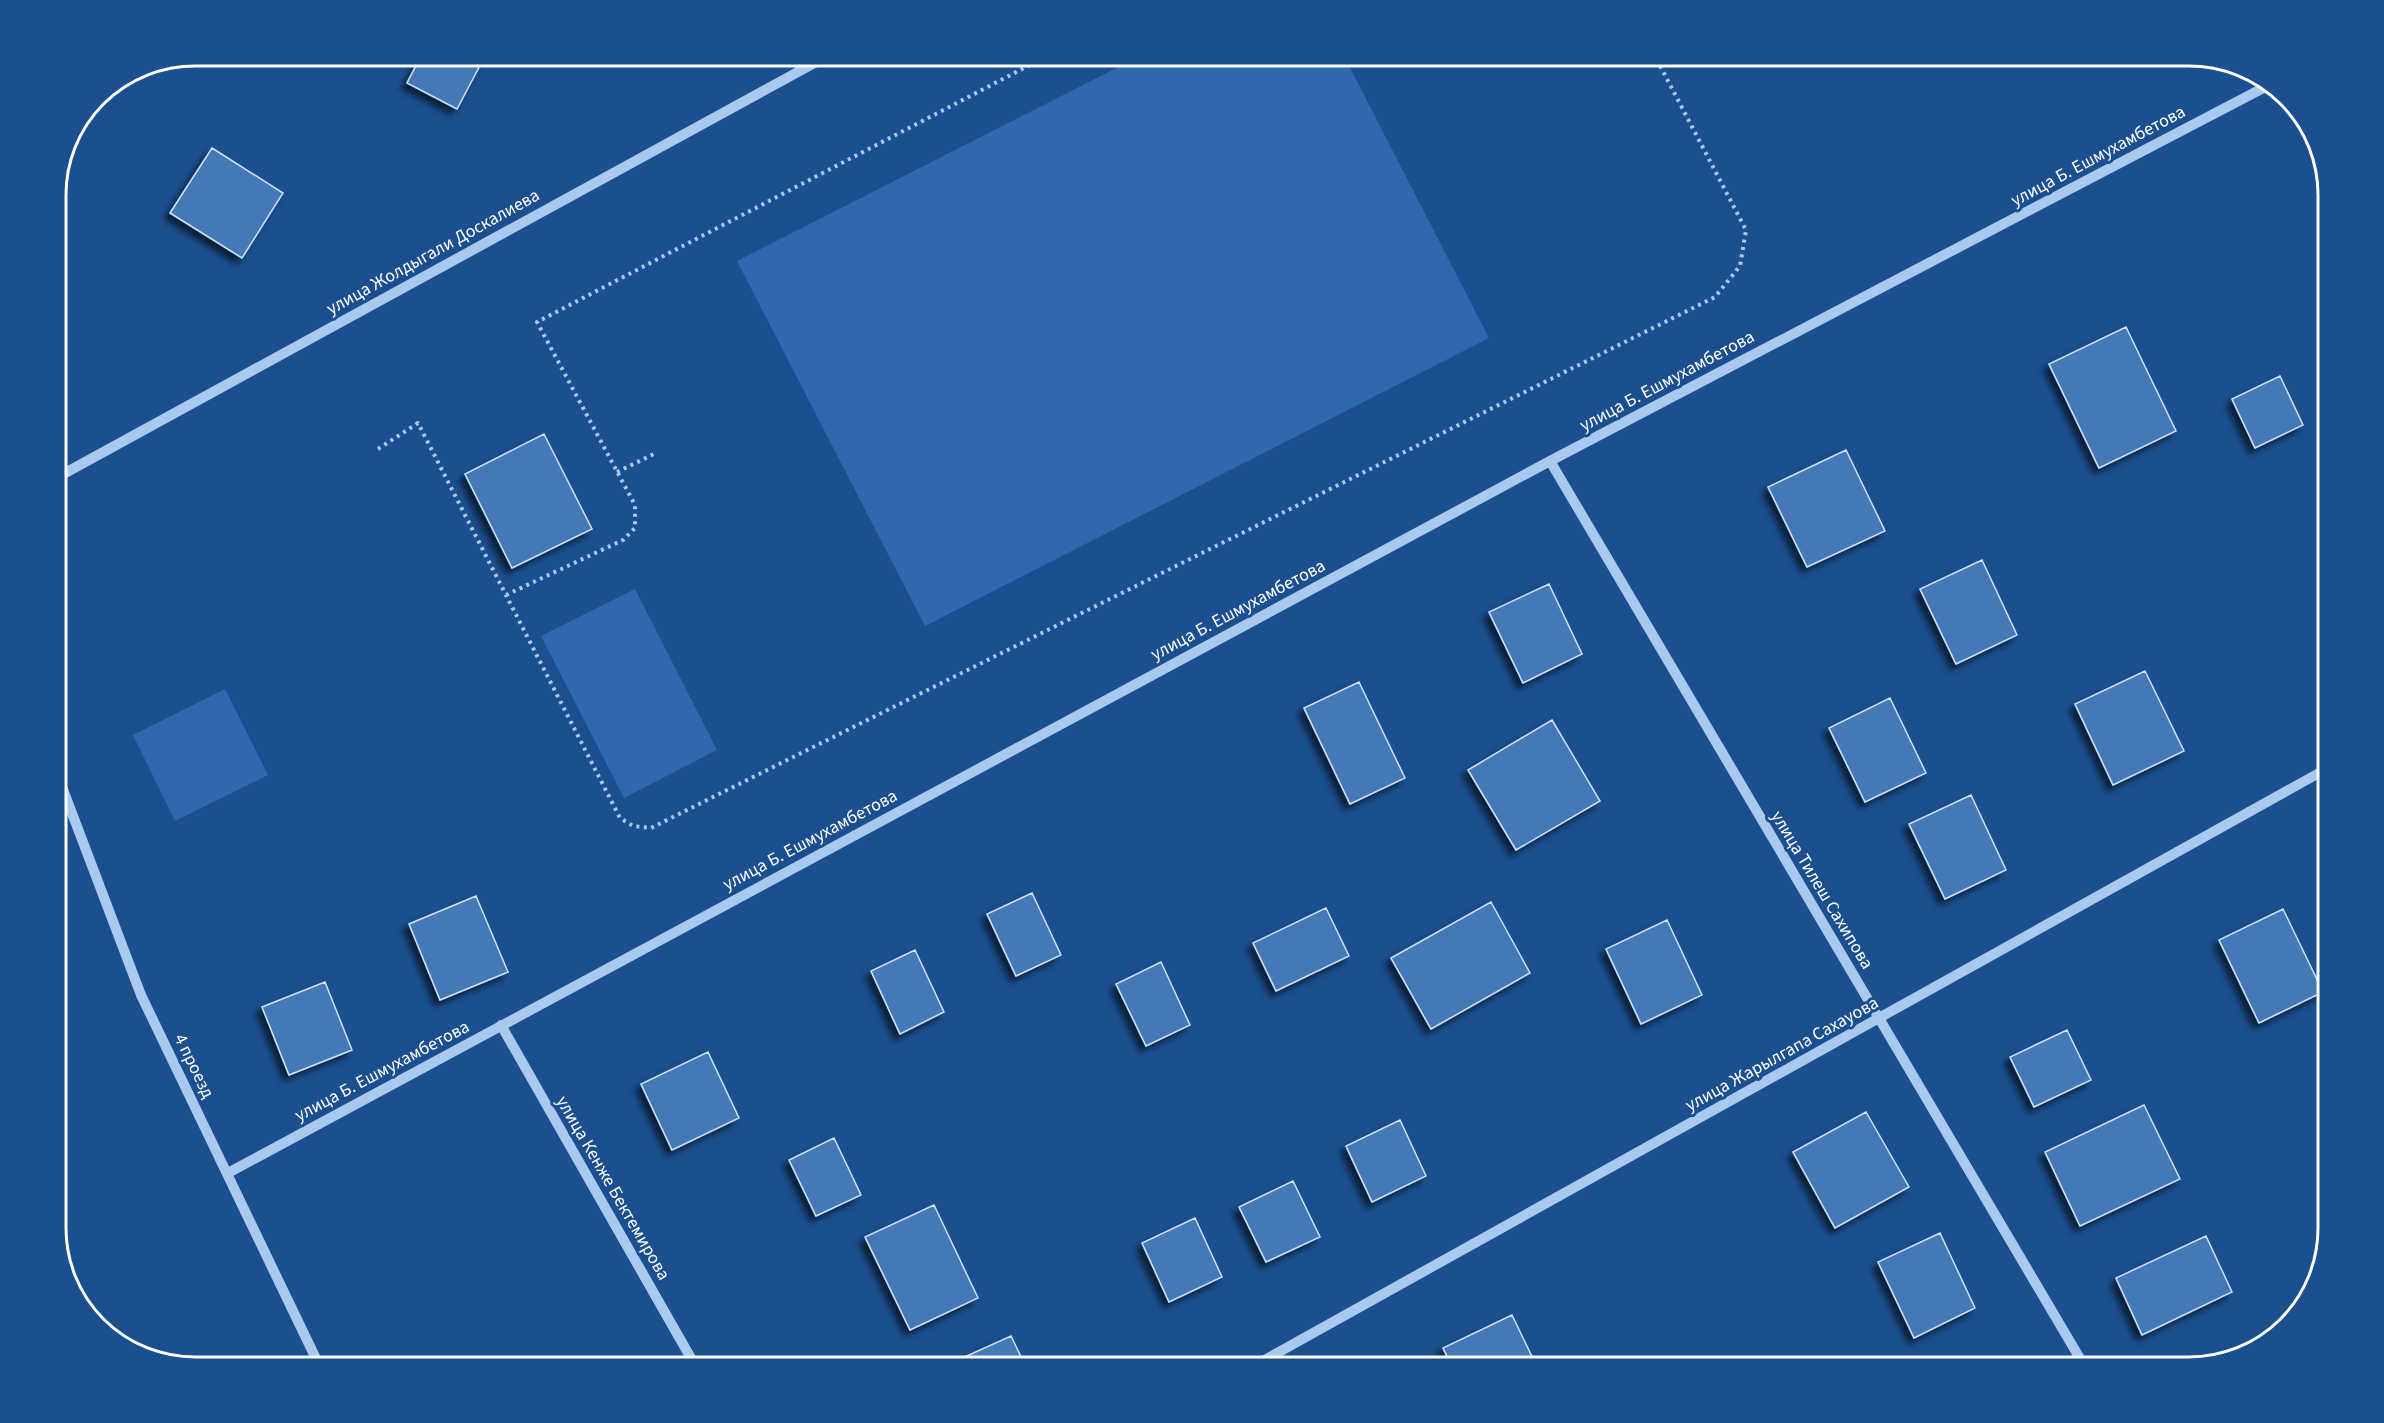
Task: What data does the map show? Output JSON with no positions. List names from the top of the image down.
{
  "streets": {
    "street": [
      "улица Б. Ешмухамбетова",
      "улица Жолдыгали Доскалиева",
      "улица Тилеш Сахипова",
      "улица Жарылгапа Сахауова",
      "4 проезд",
      "улица Кенже Бектемирова"
    ]
  },
  "crossings": [
    ["улица Б. Ешмухамбетова", "улица Тилеш Сахипова"],
    ["улица Б. Ешмухамбетова", "4 проезд"],
    ["улица Б. Ешмухамбетова", "улица Кенже Бектемирова"],
    ["улица Тилеш Сахипова", "улица Жарылгапа Сахауова"]
  ]
}
